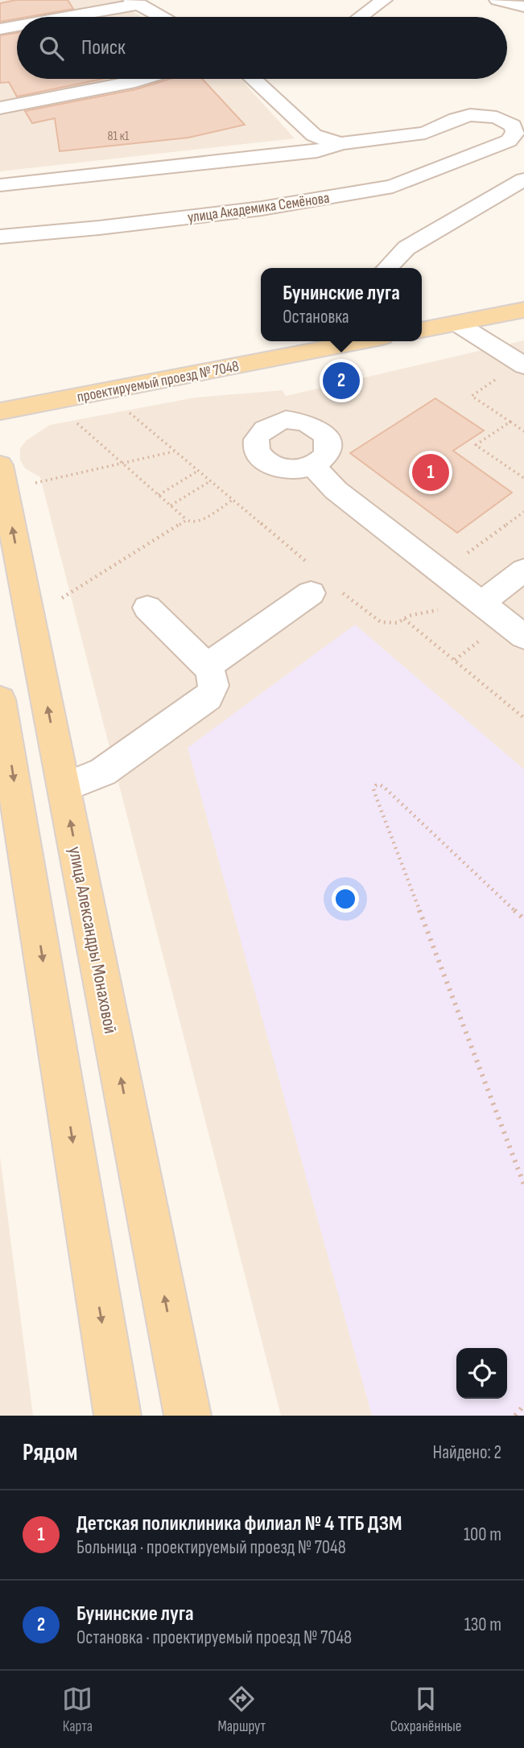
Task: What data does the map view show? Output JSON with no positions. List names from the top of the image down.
{
  "streets": {
    "main road": ["проектируемый проезд № 7048", "улица Александры Монаховой"],
    "street": ["улица Академика Семёнова"]
  },
  "house_numbers": ["81 к1"],
  "page": {
    "search": "Поиск",
    "popup": ["Бунинские луга", "Остановка"],
    "pins": ["2", "1"],
    "heading": ["Рядом", "Найдено: 2"],
    "list": [
      {
        "mark": "1",
        "name": "Детская поликлиника филиал № 4 ТГБ ДЗМ",
        "note": "Больница · проектируемый проезд № 7048",
        "value": "100 m"
      },
      {
        "mark": "2",
        "name": "Бунинские луга",
        "note": "Остановка · проектируемый проезд № 7048",
        "value": "130 m"
      }
    ],
    "nav": ["Карта", "Маршрут", "Сохранённые"]
  }
}
